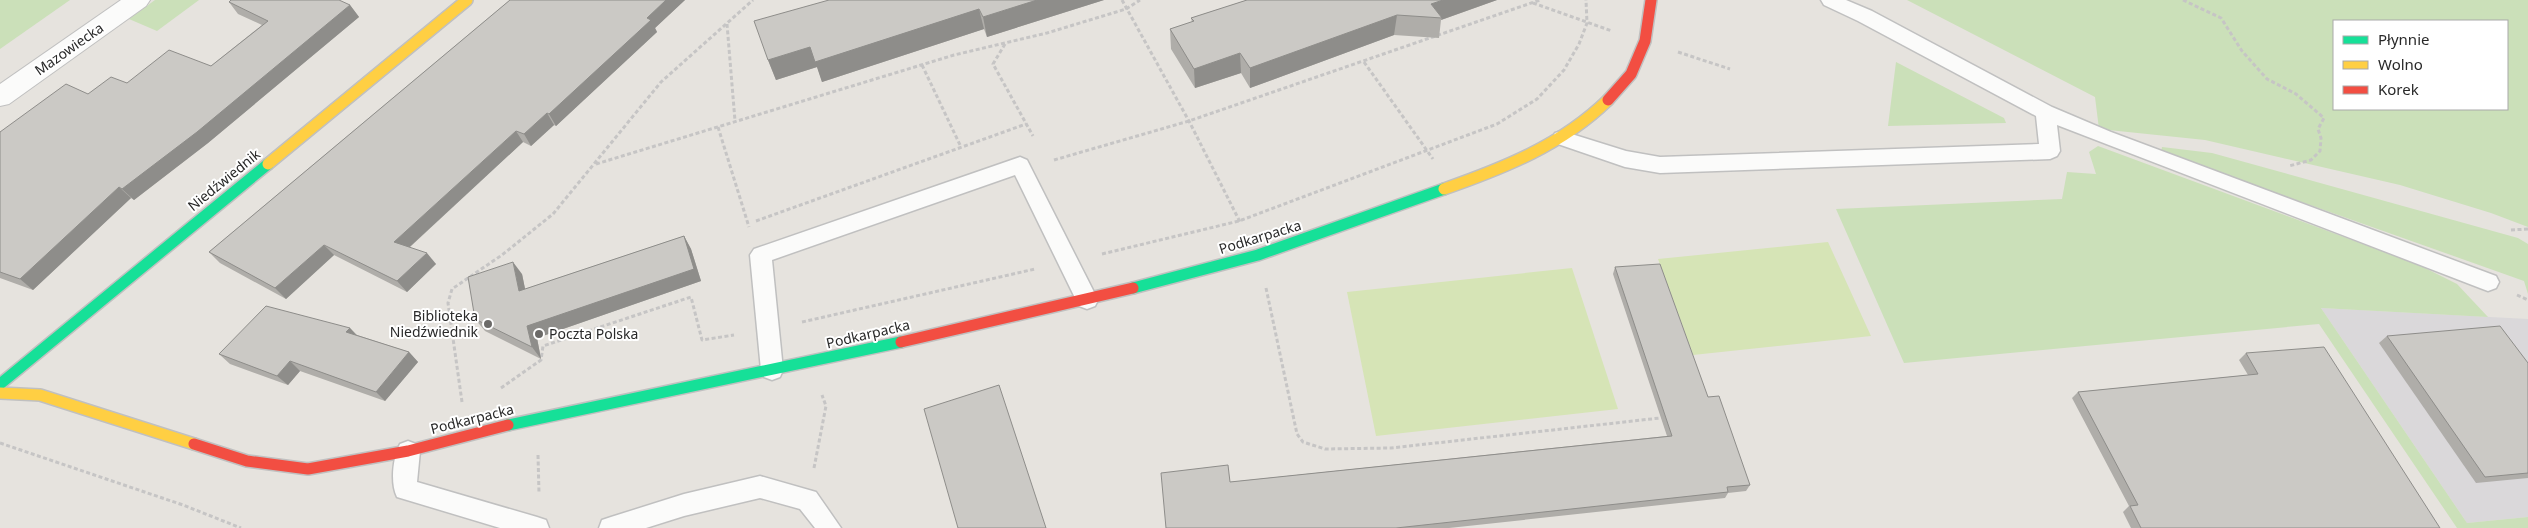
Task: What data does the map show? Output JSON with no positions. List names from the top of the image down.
{
  "streets": {
    "street": ["Mazowiecka", "Niedźwiednik", "Podkarpacka"]
  },
  "places": ["Biblioteka Niedźwiednik", "Poczta Polska"],
  "legend": ["Płynnie", "Wolno", "Korek"]
}
